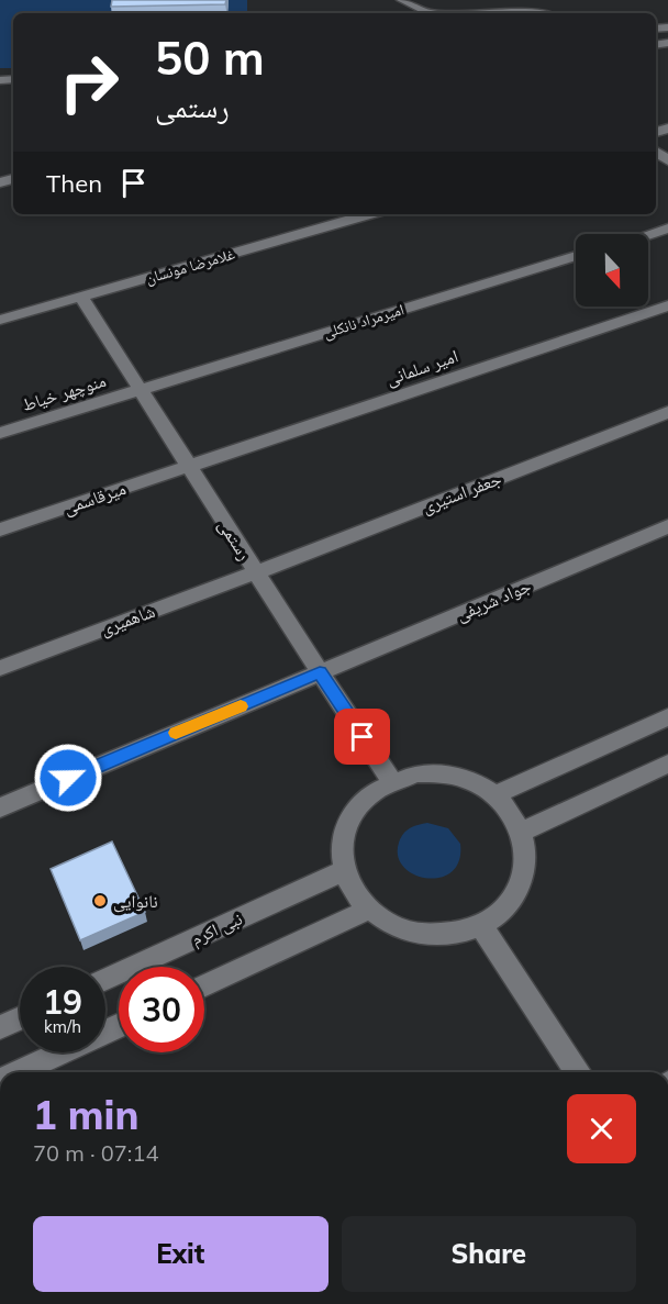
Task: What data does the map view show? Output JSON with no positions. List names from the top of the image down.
{
  "streets": {
    "street": [
      "غلامرضا مونسان",
      "امیرمراد نانکلی",
      "امیر سلمانی",
      "منوچهر خیاط",
      "جعفر استیری",
      "میرقاسمی",
      "رستمی",
      "جواد شریفی",
      "شاهمیری",
      "نبی اکرم"
    ]
  },
  "crossings": [
    ["غلامرضا مونسان", "رستمی"],
    ["امیرمراد نانکلی", "منوچهر خیاط"],
    ["امیرمراد نانکلی", "رستمی"],
    ["امیر سلمانی", "میرقاسمی"],
    ["امیر سلمانی", "رستمی"],
    ["منوچهر خیاط", "رستمی"],
    ["جعفر استیری", "رستمی"],
    ["جعفر استیری", "شاهمیری"],
    ["میرقاسمی", "رستمی"],
    ["رستمی", "جواد شریفی"],
    ["رستمی", "شاهمیری"],
    ["رستمی", "نبی اکرم"]
  ],
  "places": ["نانوایی"],
  "north": "bottom",
  "page": {
    "turn": ["50 m", "رستمی"],
    "then": "Then",
    "speed": "19 km/h",
    "limit": "30",
    "heading": ["1 min", "70 m · 07:14"],
    "buttons": ["Exit", "Share"]
  }
}
